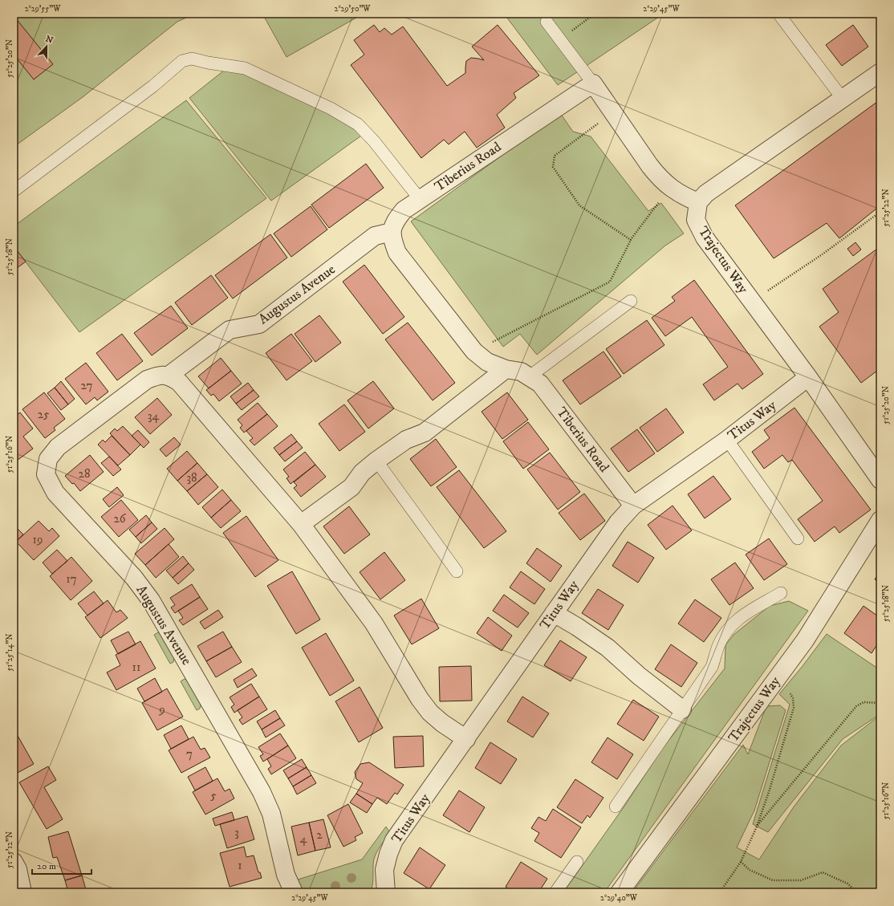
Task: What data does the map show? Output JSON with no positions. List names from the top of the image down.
{
  "streets": {
    "street": [
      "Tiberius Road",
      "Trajectus Way",
      "Augustus Avenue",
      "Titus Way"
    ]
  },
  "crossings": [
    ["Tiberius Road", "Augustus Avenue"],
    ["Tiberius Road", "Titus Way"],
    ["Trajectus Way", "Titus Way"]
  ],
  "house_numbers": [
    "27",
    "25",
    "34",
    "28",
    "38",
    "26",
    "19",
    "17",
    "11",
    "9",
    "7",
    "5",
    "3",
    "2",
    "4",
    "1"
  ],
  "scale_bar": "20 m",
  "north": "top",
  "coordinates": [
    "2°29'55\"W",
    "2°29'50\"W",
    "2°29'45\"W",
    "51°25'20\"N",
    "51°25'22\"N",
    "51°25'18\"N",
    "51°25'16\"N",
    "51°25'14\"N",
    "51°25'12\"N",
    "2°29'40\"W"
  ]
}
